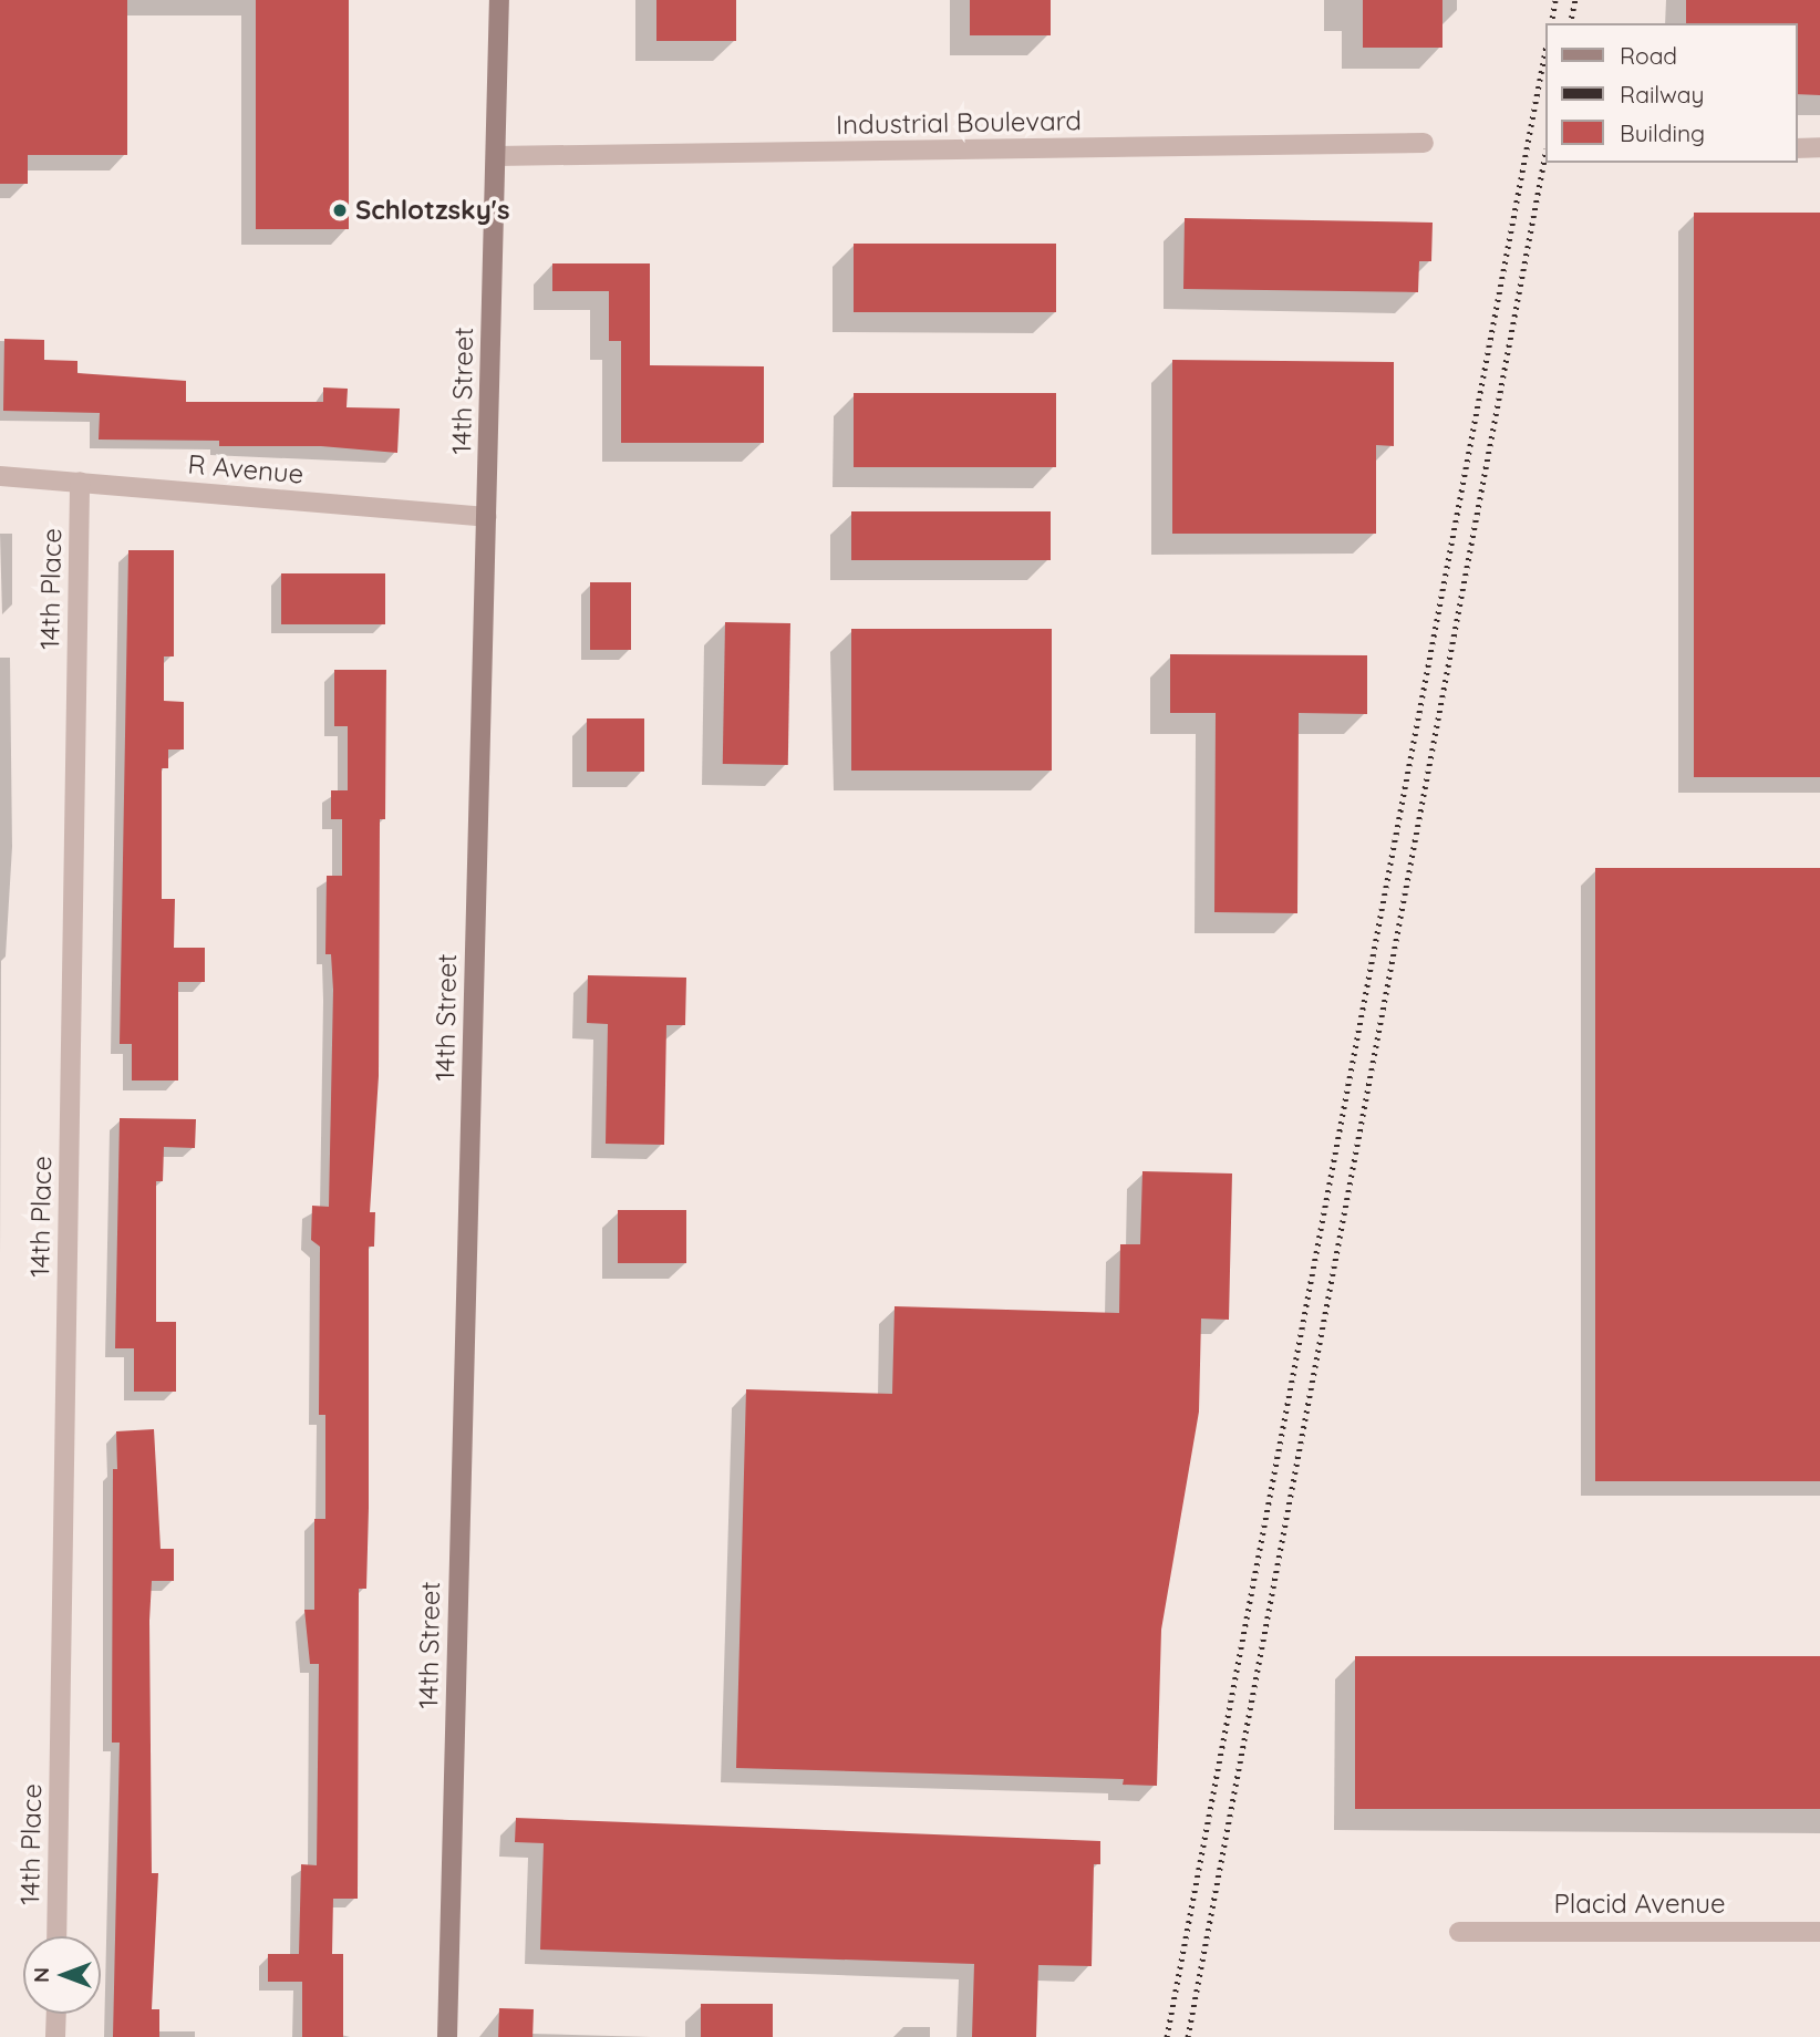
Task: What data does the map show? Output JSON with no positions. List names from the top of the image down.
{
  "streets": {
    "main road": ["14th Street"],
    "street": [
      "Industrial Boulevard",
      "R Avenue",
      "14th Place",
      "Placid Avenue"
    ]
  },
  "crossings": [
    ["Industrial Boulevard", "14th Street"],
    ["14th Street", "R Avenue"],
    ["R Avenue", "14th Place"]
  ],
  "places": ["Schlotzsky's"],
  "legend": ["Road", "Railway", "Building"],
  "north": "left"
}
